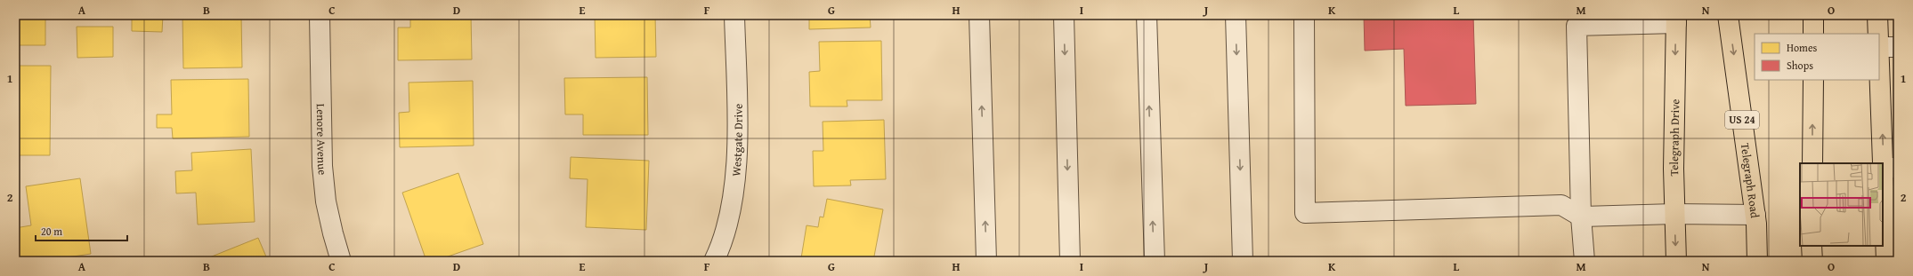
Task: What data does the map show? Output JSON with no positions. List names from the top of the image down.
{
  "streets": {
    "main road": ["US 24", "Telegraph Drive", "Telegraph Road"],
    "street": ["Lenore Avenue", "Westgate Drive"]
  },
  "legend": ["Homes", "Shops"],
  "scale_bar": "20 m",
  "grid": {
    "columns": [
      "A",
      "B",
      "C",
      "D",
      "E",
      "F",
      "G",
      "H",
      "I",
      "J",
      "K",
      "L",
      "M",
      "N",
      "O"
    ],
    "rows": ["1", "2"]
  }
}
